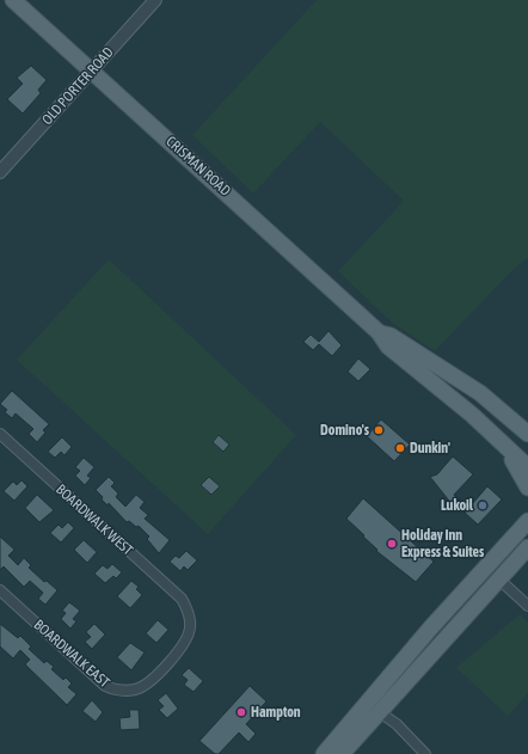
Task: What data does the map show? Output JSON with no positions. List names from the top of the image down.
{
  "streets": {
    "main road": ["CRISMAN ROAD"],
    "street": ["OLD PORTER ROAD", "BOARDWALK WEST", "BOARDWALK EAST"]
  },
  "crossings": [
    ["OLD PORTER ROAD", "CRISMAN ROAD"],
    ["BOARDWALK WEST", "BOARDWALK EAST"]
  ],
  "places": [
    "Domino's",
    "Dunkin'",
    "Lukoil",
    "Holiday Inn Express & Suites",
    "Hampton"
  ]
}
